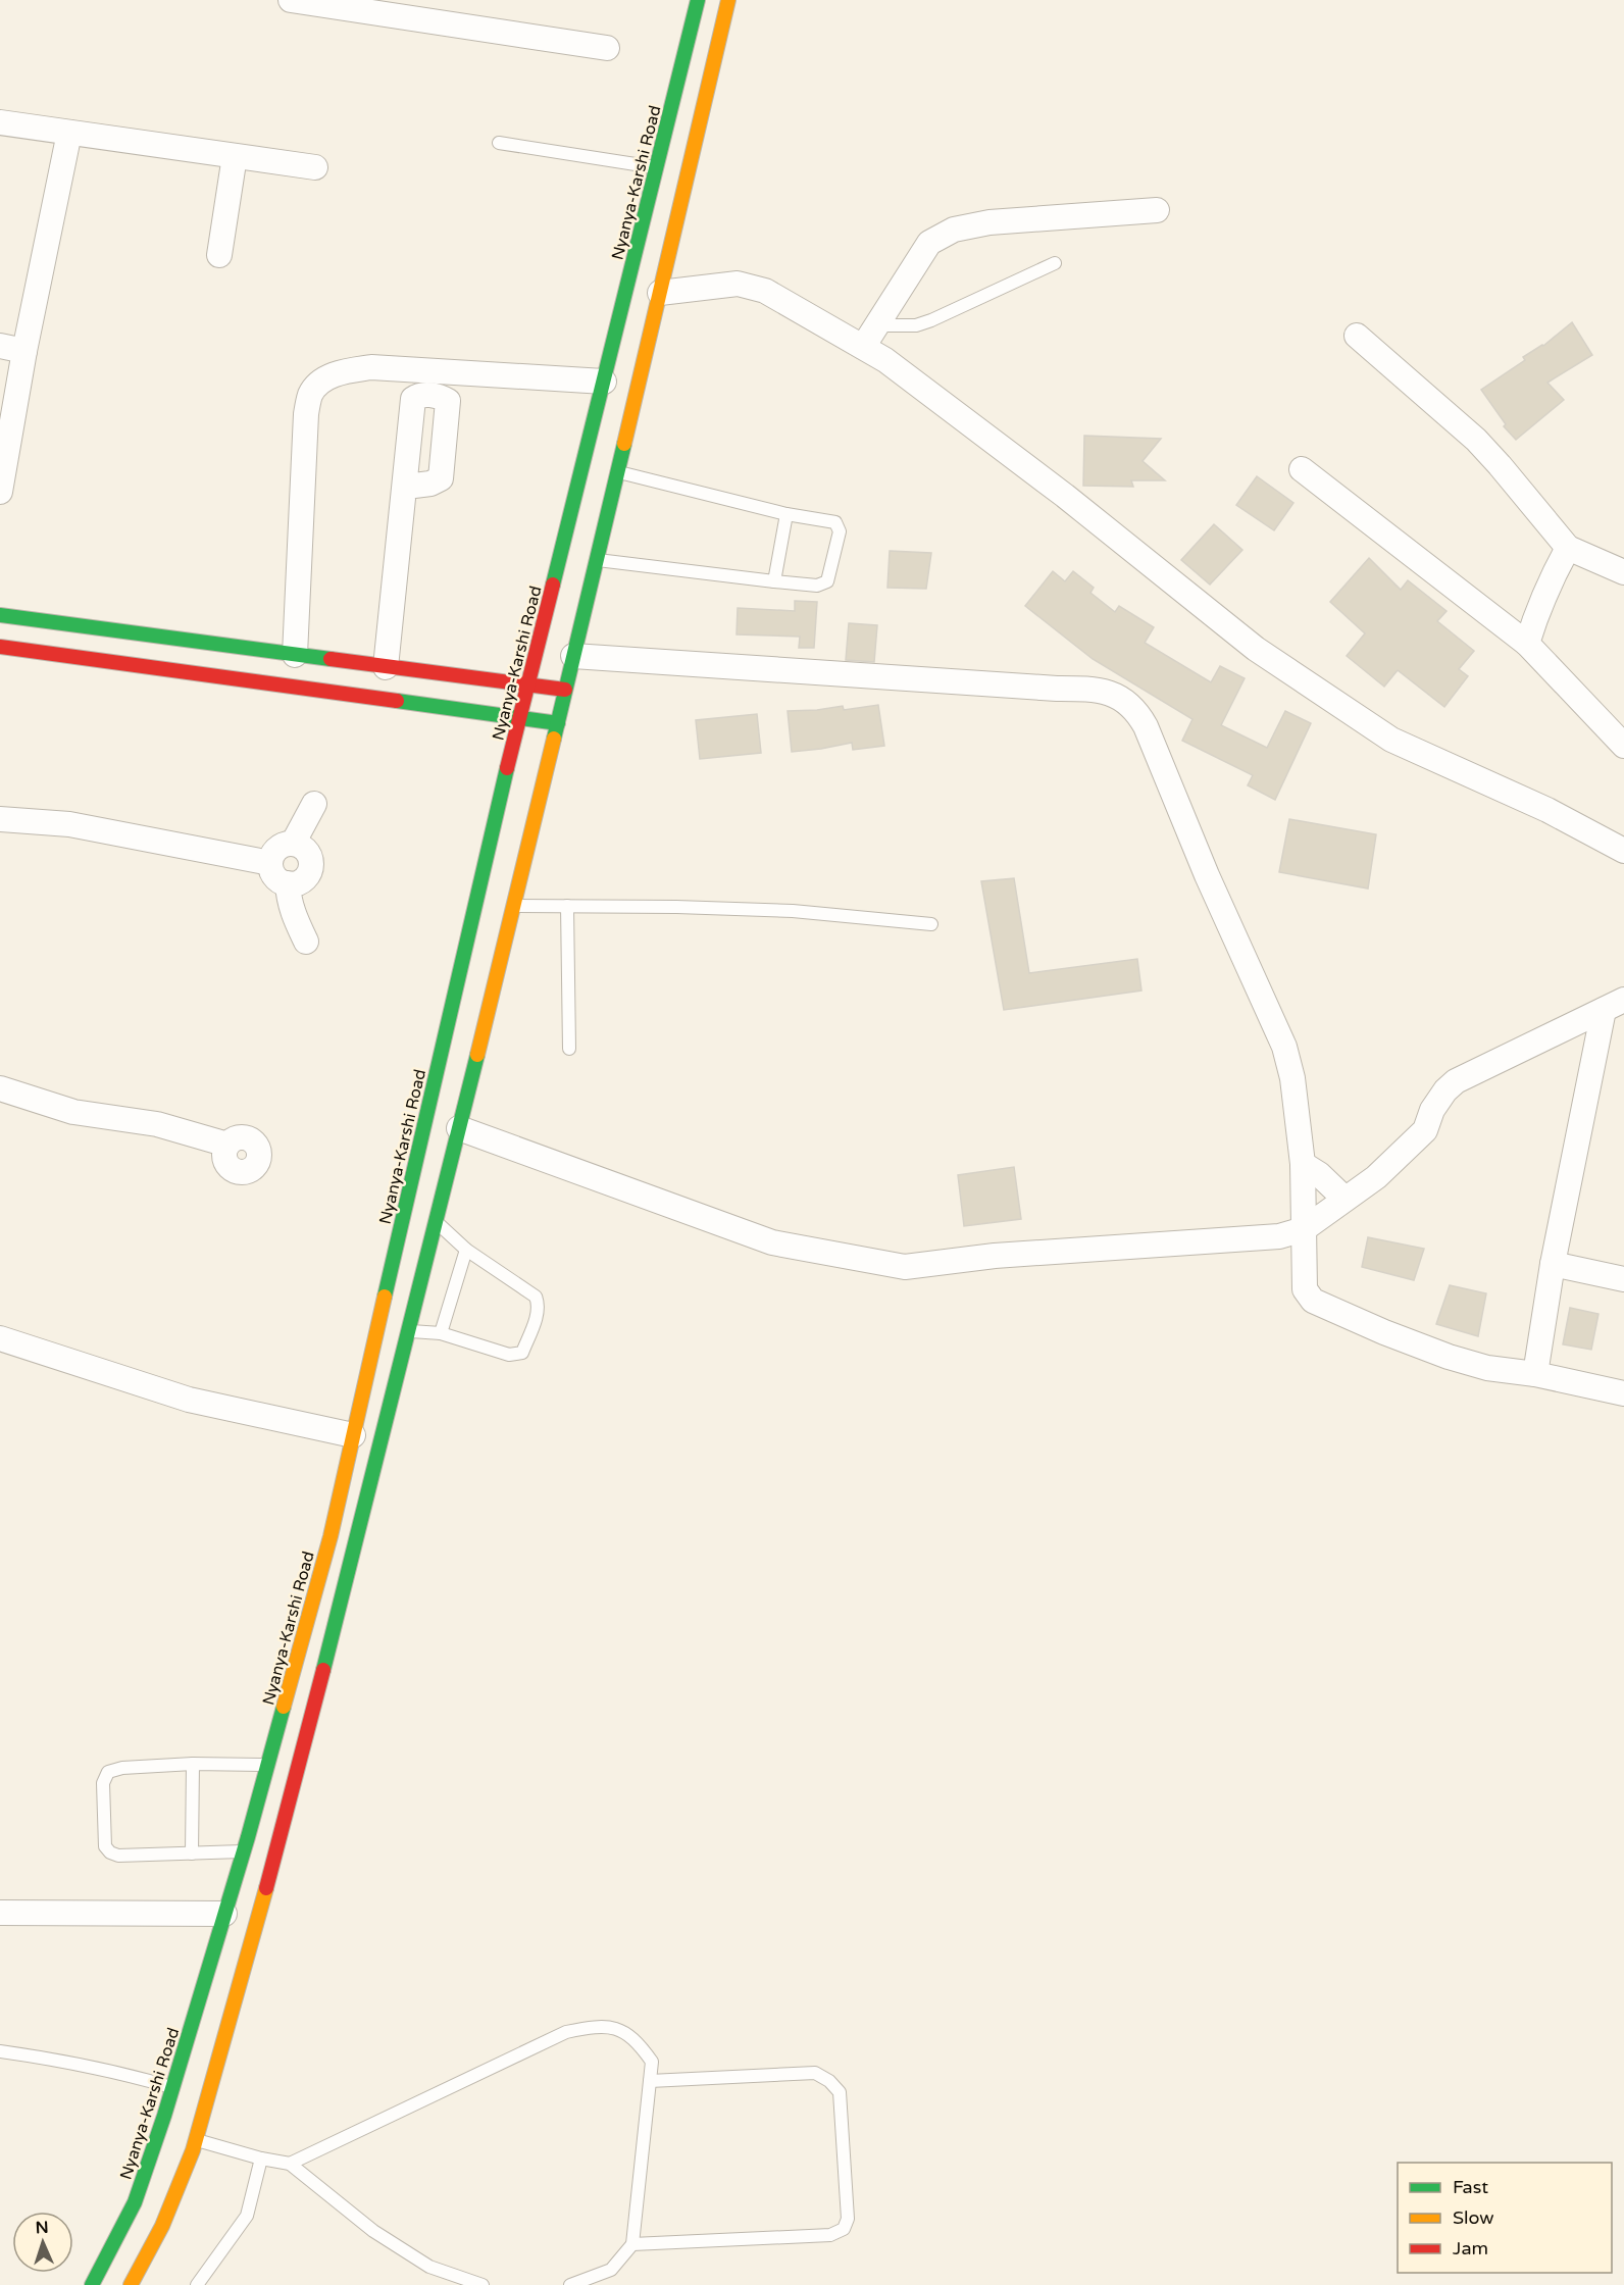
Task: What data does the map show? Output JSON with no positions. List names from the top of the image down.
{
  "streets": {
    "main road": ["Nyanya-Karshi Road"]
  },
  "legend": ["Fast", "Slow", "Jam"],
  "north": "top"
}
